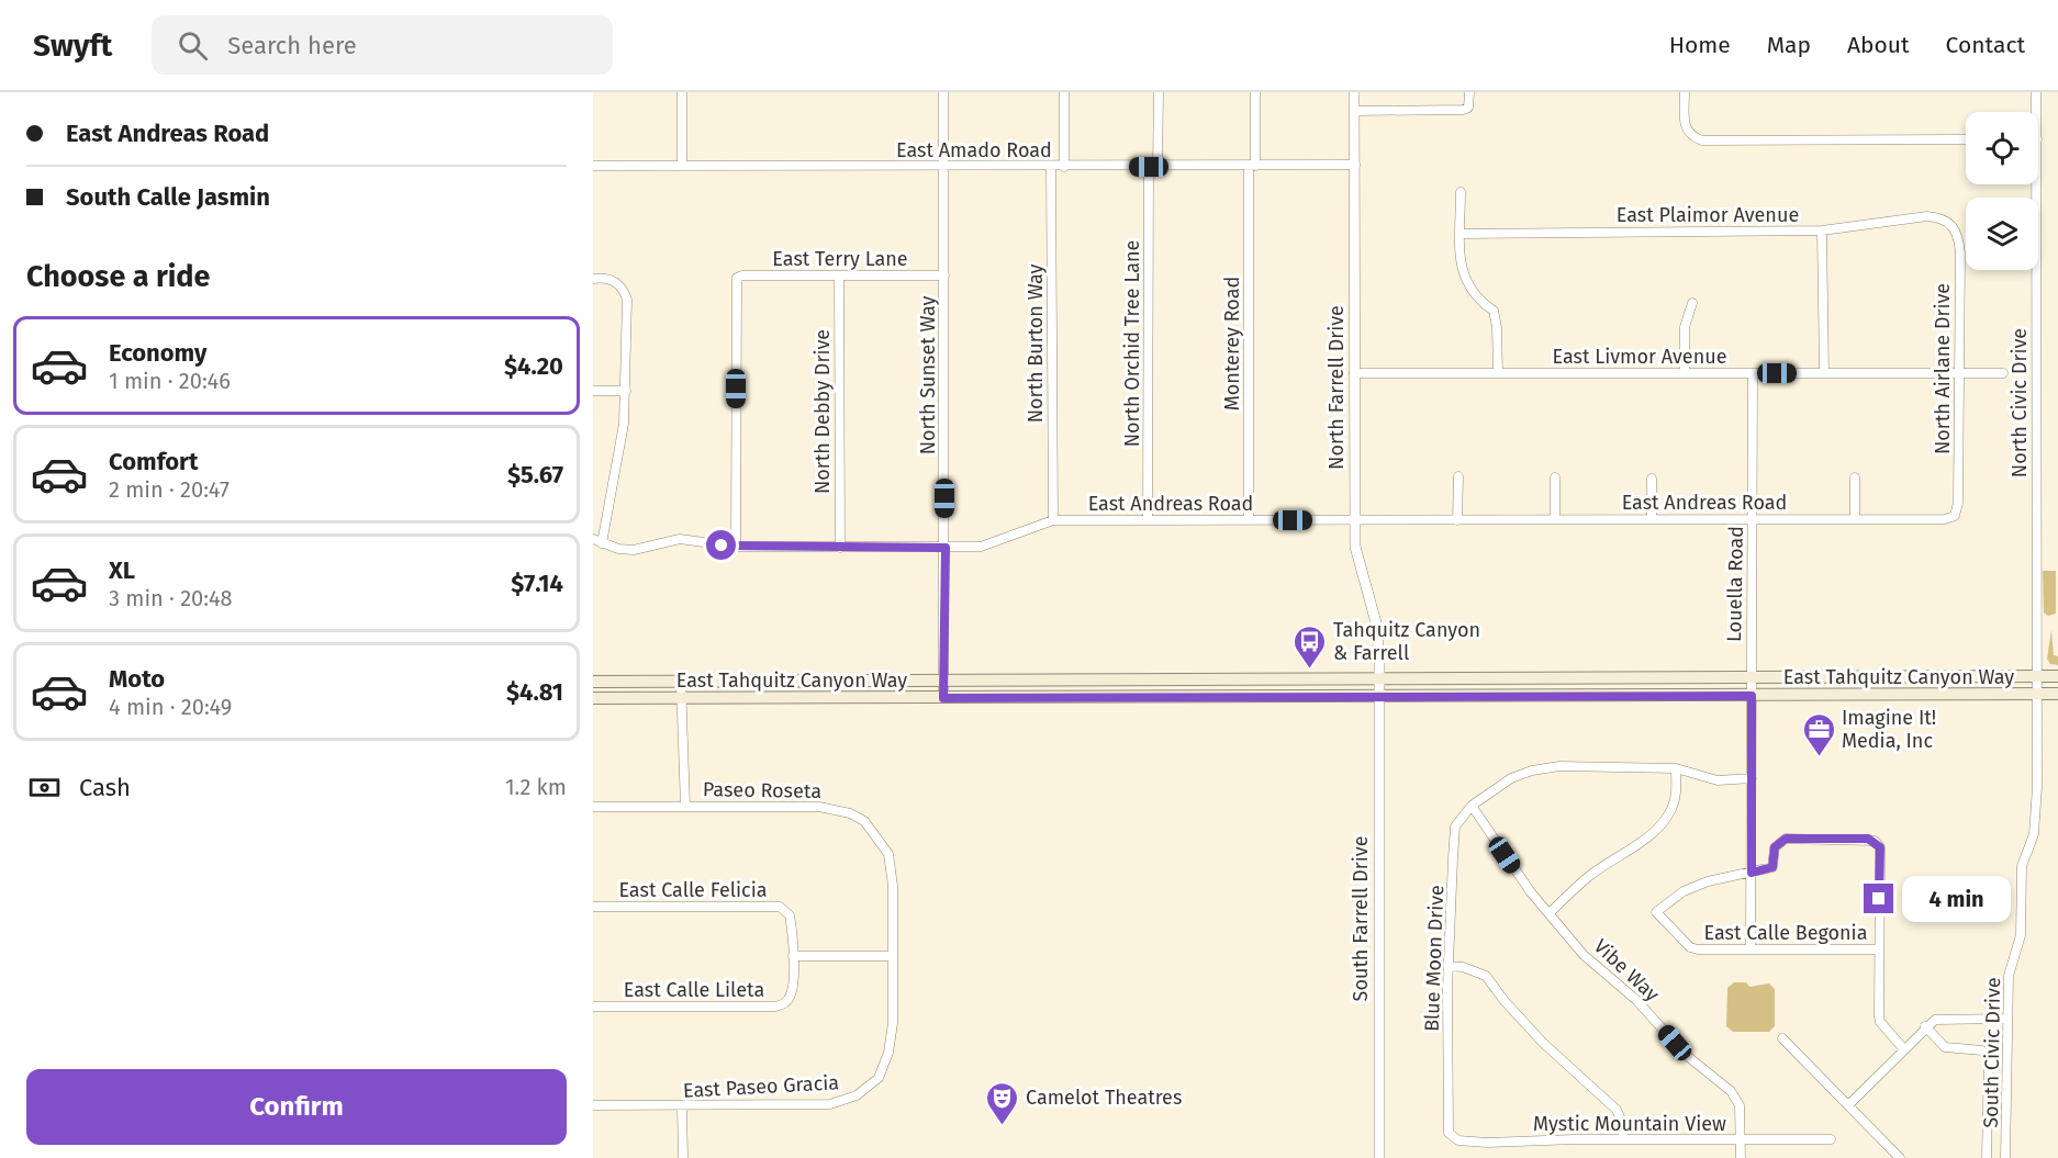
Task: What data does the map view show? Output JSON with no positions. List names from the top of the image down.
{
  "streets": {
    "main road": ["East Tahquitz Canyon Way"],
    "street": [
      "East Amado Road",
      "East Plaimor Avenue",
      "East Terry Lane",
      "North Burton Way",
      "North Orchid Tree Lane",
      "Monterey Road",
      "East Livmor Avenue",
      "North Airlane Drive",
      "North Sunset Way",
      "North Farrell Drive",
      "North Civic Drive",
      "North Debby Drive",
      "East Andreas Road",
      "Louella Road",
      "Paseo Roseta",
      "East Calle Felicia",
      "South Farrell Drive",
      "East Calle Begonia",
      "Blue Moon Drive",
      "Vibe Way",
      "East Calle Lileta",
      "South Civic Drive",
      "East Paseo Gracia",
      "Mystic Mountain View"
    ]
  },
  "crossings": [
    ["East Amado Road", "North Burton Way"],
    ["East Amado Road", "North Orchid Tree Lane"],
    ["East Amado Road", "Monterey Road"],
    ["East Amado Road", "North Sunset Way"],
    ["East Amado Road", "North Farrell Drive"],
    ["East Plaimor Avenue", "North Airlane Drive"],
    ["East Terry Lane", "North Sunset Way"],
    ["East Terry Lane", "North Debby Drive"],
    ["East Terry Lane", "East Andreas Road"],
    ["North Burton Way", "East Andreas Road"],
    ["North Orchid Tree Lane", "East Andreas Road"],
    ["Monterey Road", "East Andreas Road"],
    ["East Livmor Avenue", "North Airlane Drive"],
    ["East Livmor Avenue", "North Farrell Drive"],
    ["East Livmor Avenue", "Louella Road"],
    ["North Airlane Drive", "East Andreas Road"],
    ["North Sunset Way", "East Andreas Road"],
    ["North Sunset Way", "East Tahquitz Canyon Way"],
    ["North Farrell Drive", "East Andreas Road"],
    ["North Farrell Drive", "East Tahquitz Canyon Way"],
    ["North Farrell Drive", "South Farrell Drive"],
    ["North Civic Drive", "East Tahquitz Canyon Way"],
    ["North Civic Drive", "South Civic Drive"],
    ["North Debby Drive", "East Andreas Road"],
    ["East Andreas Road", "Louella Road"],
    ["Louella Road", "East Tahquitz Canyon Way"],
    ["Louella Road", "East Calle Begonia"],
    ["East Tahquitz Canyon Way", "South Farrell Drive"],
    ["East Tahquitz Canyon Way", "South Civic Drive"],
    ["Paseo Roseta", "East Paseo Gracia"],
    ["East Calle Felicia", "East Calle Lileta"],
    ["Blue Moon Drive", "Vibe Way"],
    ["Blue Moon Drive", "Mystic Mountain View"],
    ["Vibe Way", "Mystic Mountain View"]
  ],
  "places": {
    "bus stop": ["Tahquitz Canyon & Farrell"],
    "office": ["Imagine It! Media, Inc"],
    "theatre": ["Camelot Theatres"]
  },
  "page": {
    "header": "Swyft",
    "search": "Search here",
    "nav": [
      "Home",
      "Map",
      "About",
      "Contact"
    ],
    "banner": ["East Andreas Road", "South Calle Jasmin"],
    "heading": "Choose a ride",
    "list": [
      {
        "name": "Economy",
        "note": "1 min · 20:46",
        "value": "$4.20"
      },
      {
        "name": "Comfort",
        "note": "2 min · 20:47",
        "value": "$5.67"
      },
      {
        "name": "XL",
        "note": "3 min · 20:48",
        "value": "$7.14"
      },
      {
        "name": "Moto",
        "note": "4 min · 20:49",
        "value": "$4.81"
      }
    ],
    "pay": ["Cash", "1.2 km"],
    "bubble": "4 min",
    "buttons": "Confirm"
  }
}
